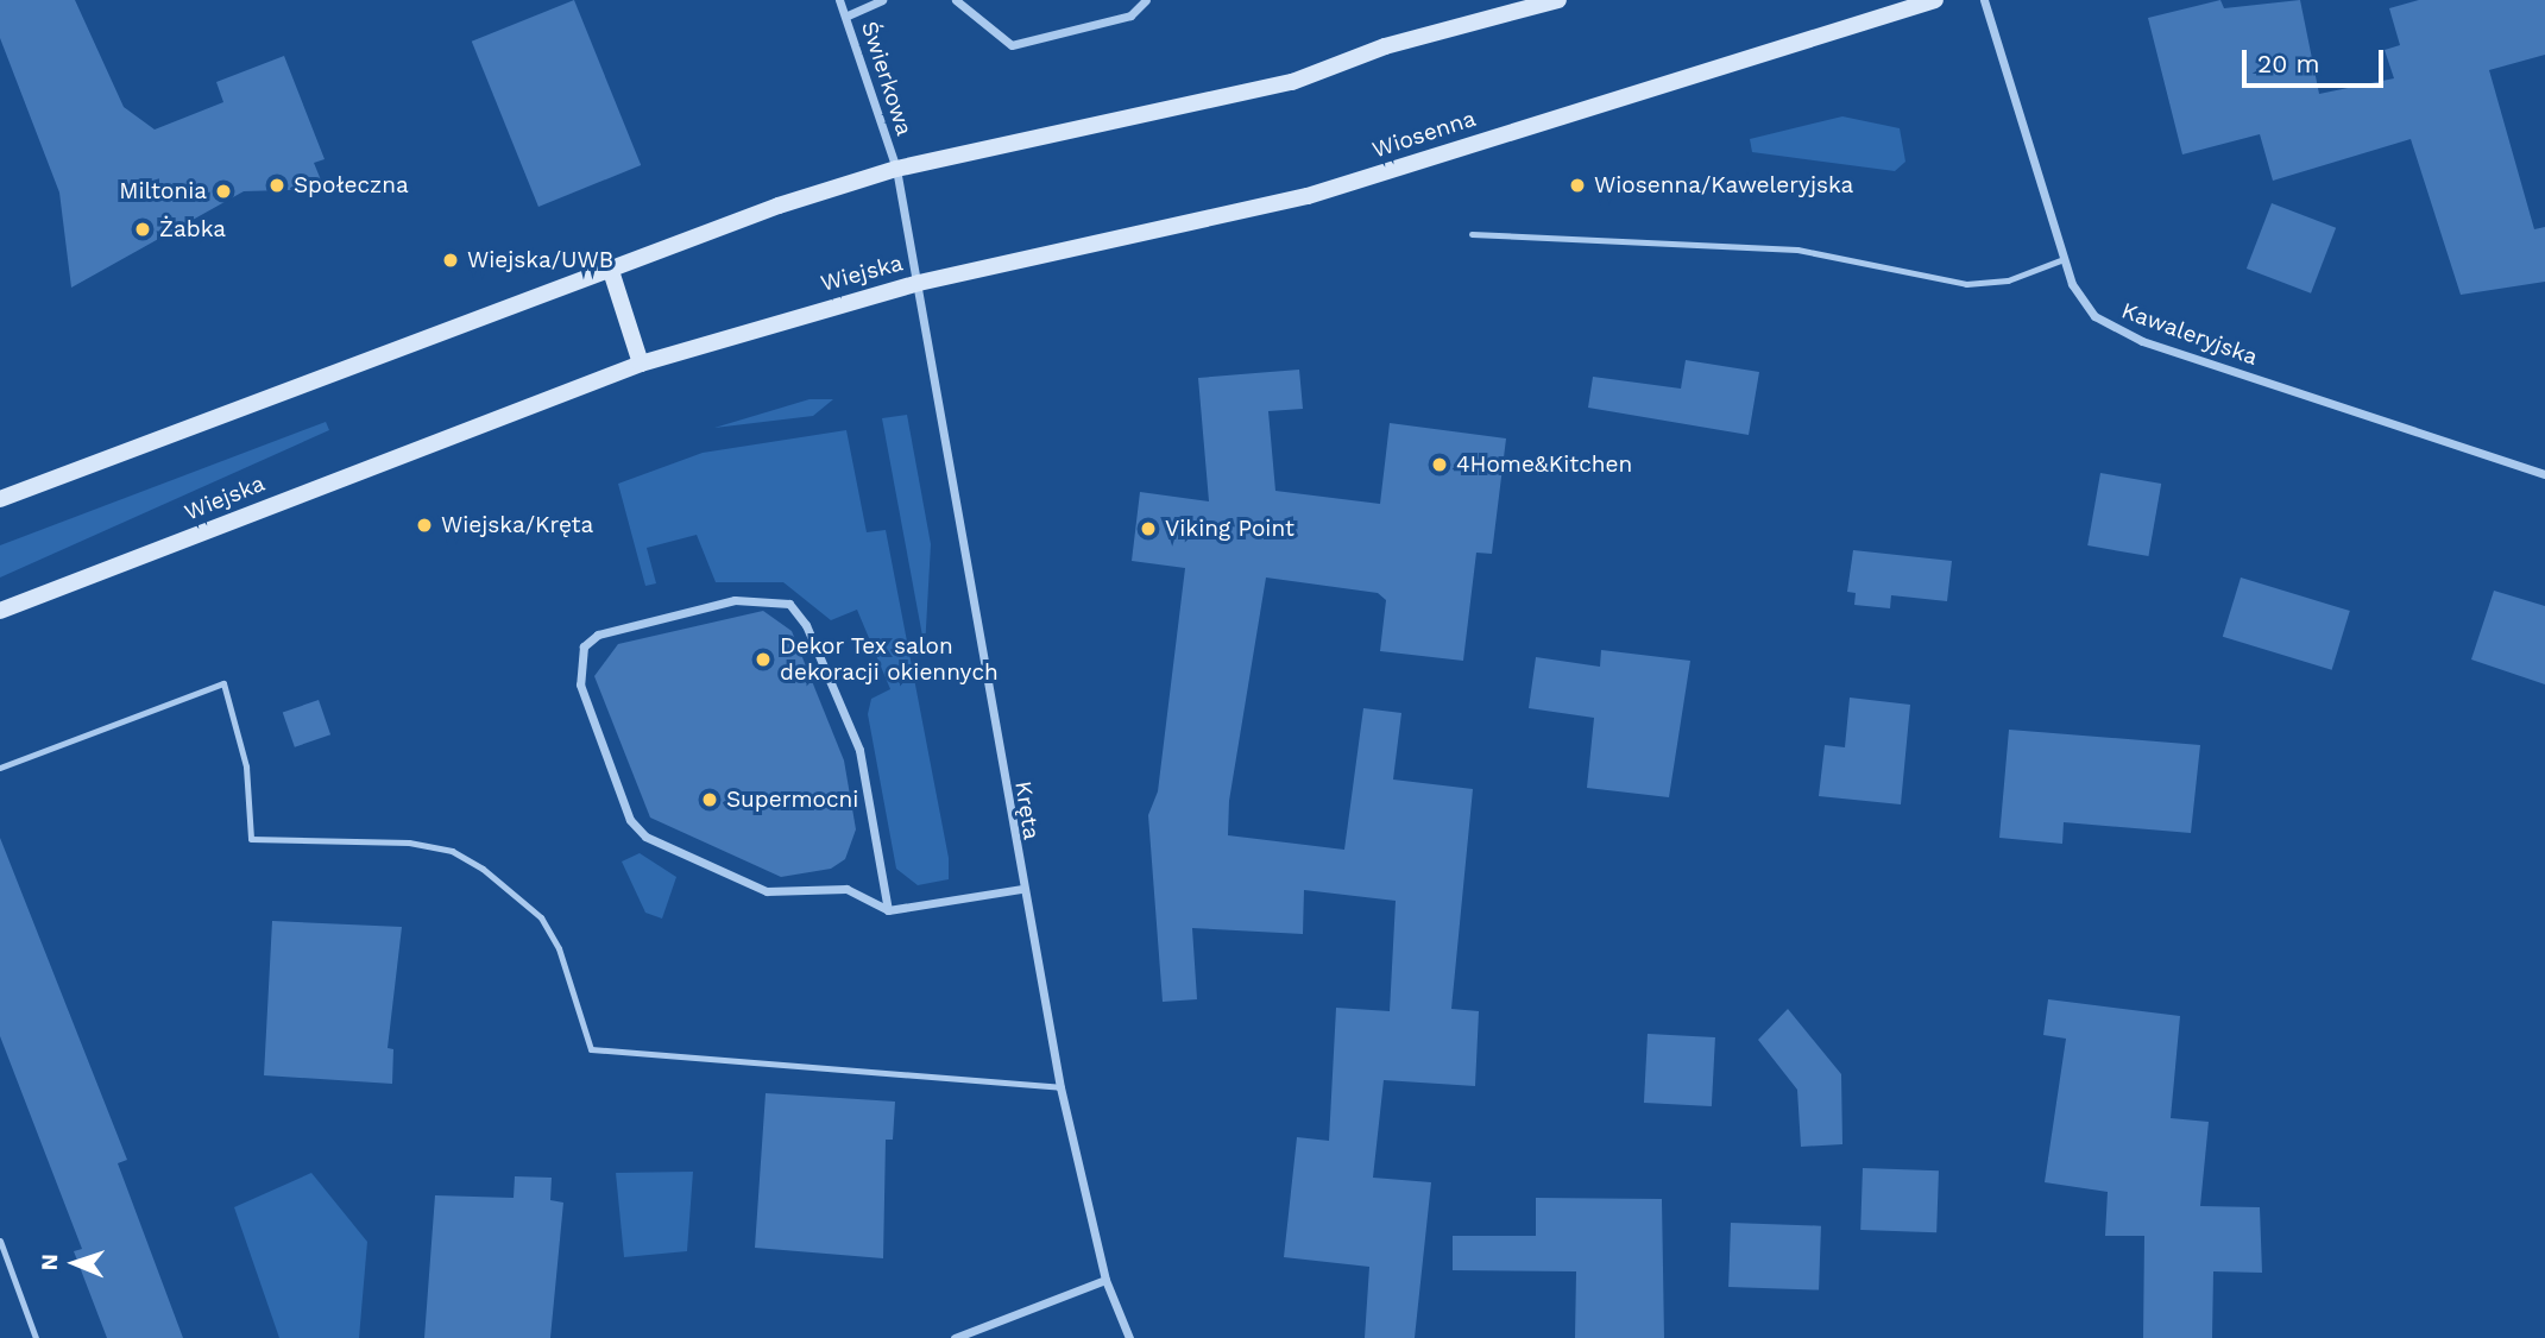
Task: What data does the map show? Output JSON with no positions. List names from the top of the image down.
{
  "streets": {
    "main road": ["Wiosenna", "Wiejska"],
    "street": ["Świerkowa", "Kawaleryjska", "Kręta"]
  },
  "crossings": [
    ["Świerkowa", "Wiejska"],
    ["Wiosenna", "Wiejska"],
    ["Wiosenna", "Kręta"],
    ["Wiejska", "Kręta"]
  ],
  "places": [
    "Społeczna",
    "Wiosenna/Kaweleryjska",
    "Miltonia",
    "Żabka",
    "Wiejska/UWB",
    "4Home&Kitchen",
    "Wiejska/Kręta",
    "Viking Point",
    "Dekor Tex salon dekoracji okiennych",
    "Supermocni"
  ],
  "scale_bar": "20 m",
  "north": "left"
}
